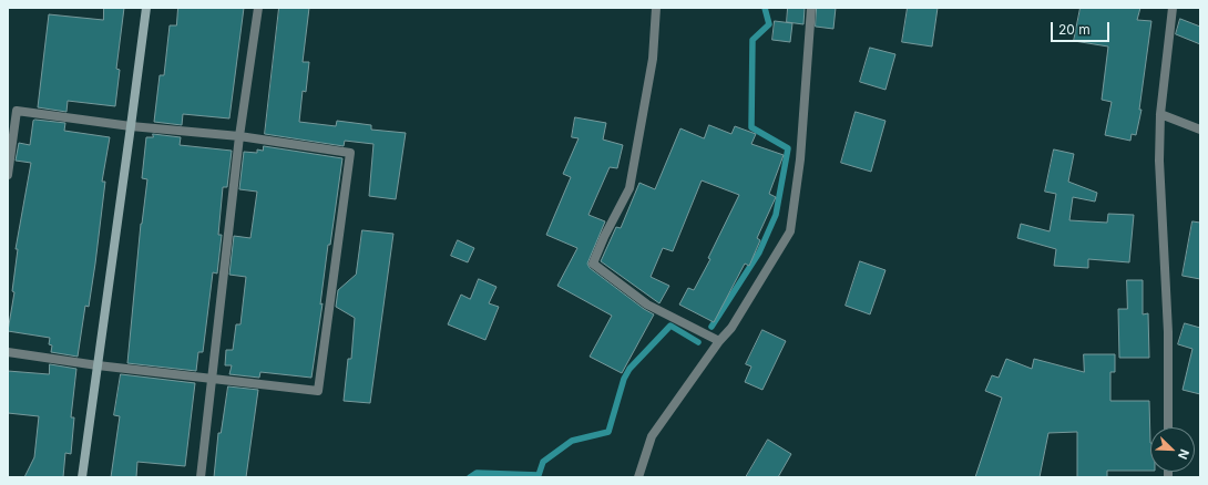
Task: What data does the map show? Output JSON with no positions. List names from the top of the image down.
{
  "scale_bar": "20 m",
  "north": "bottom right"
}
